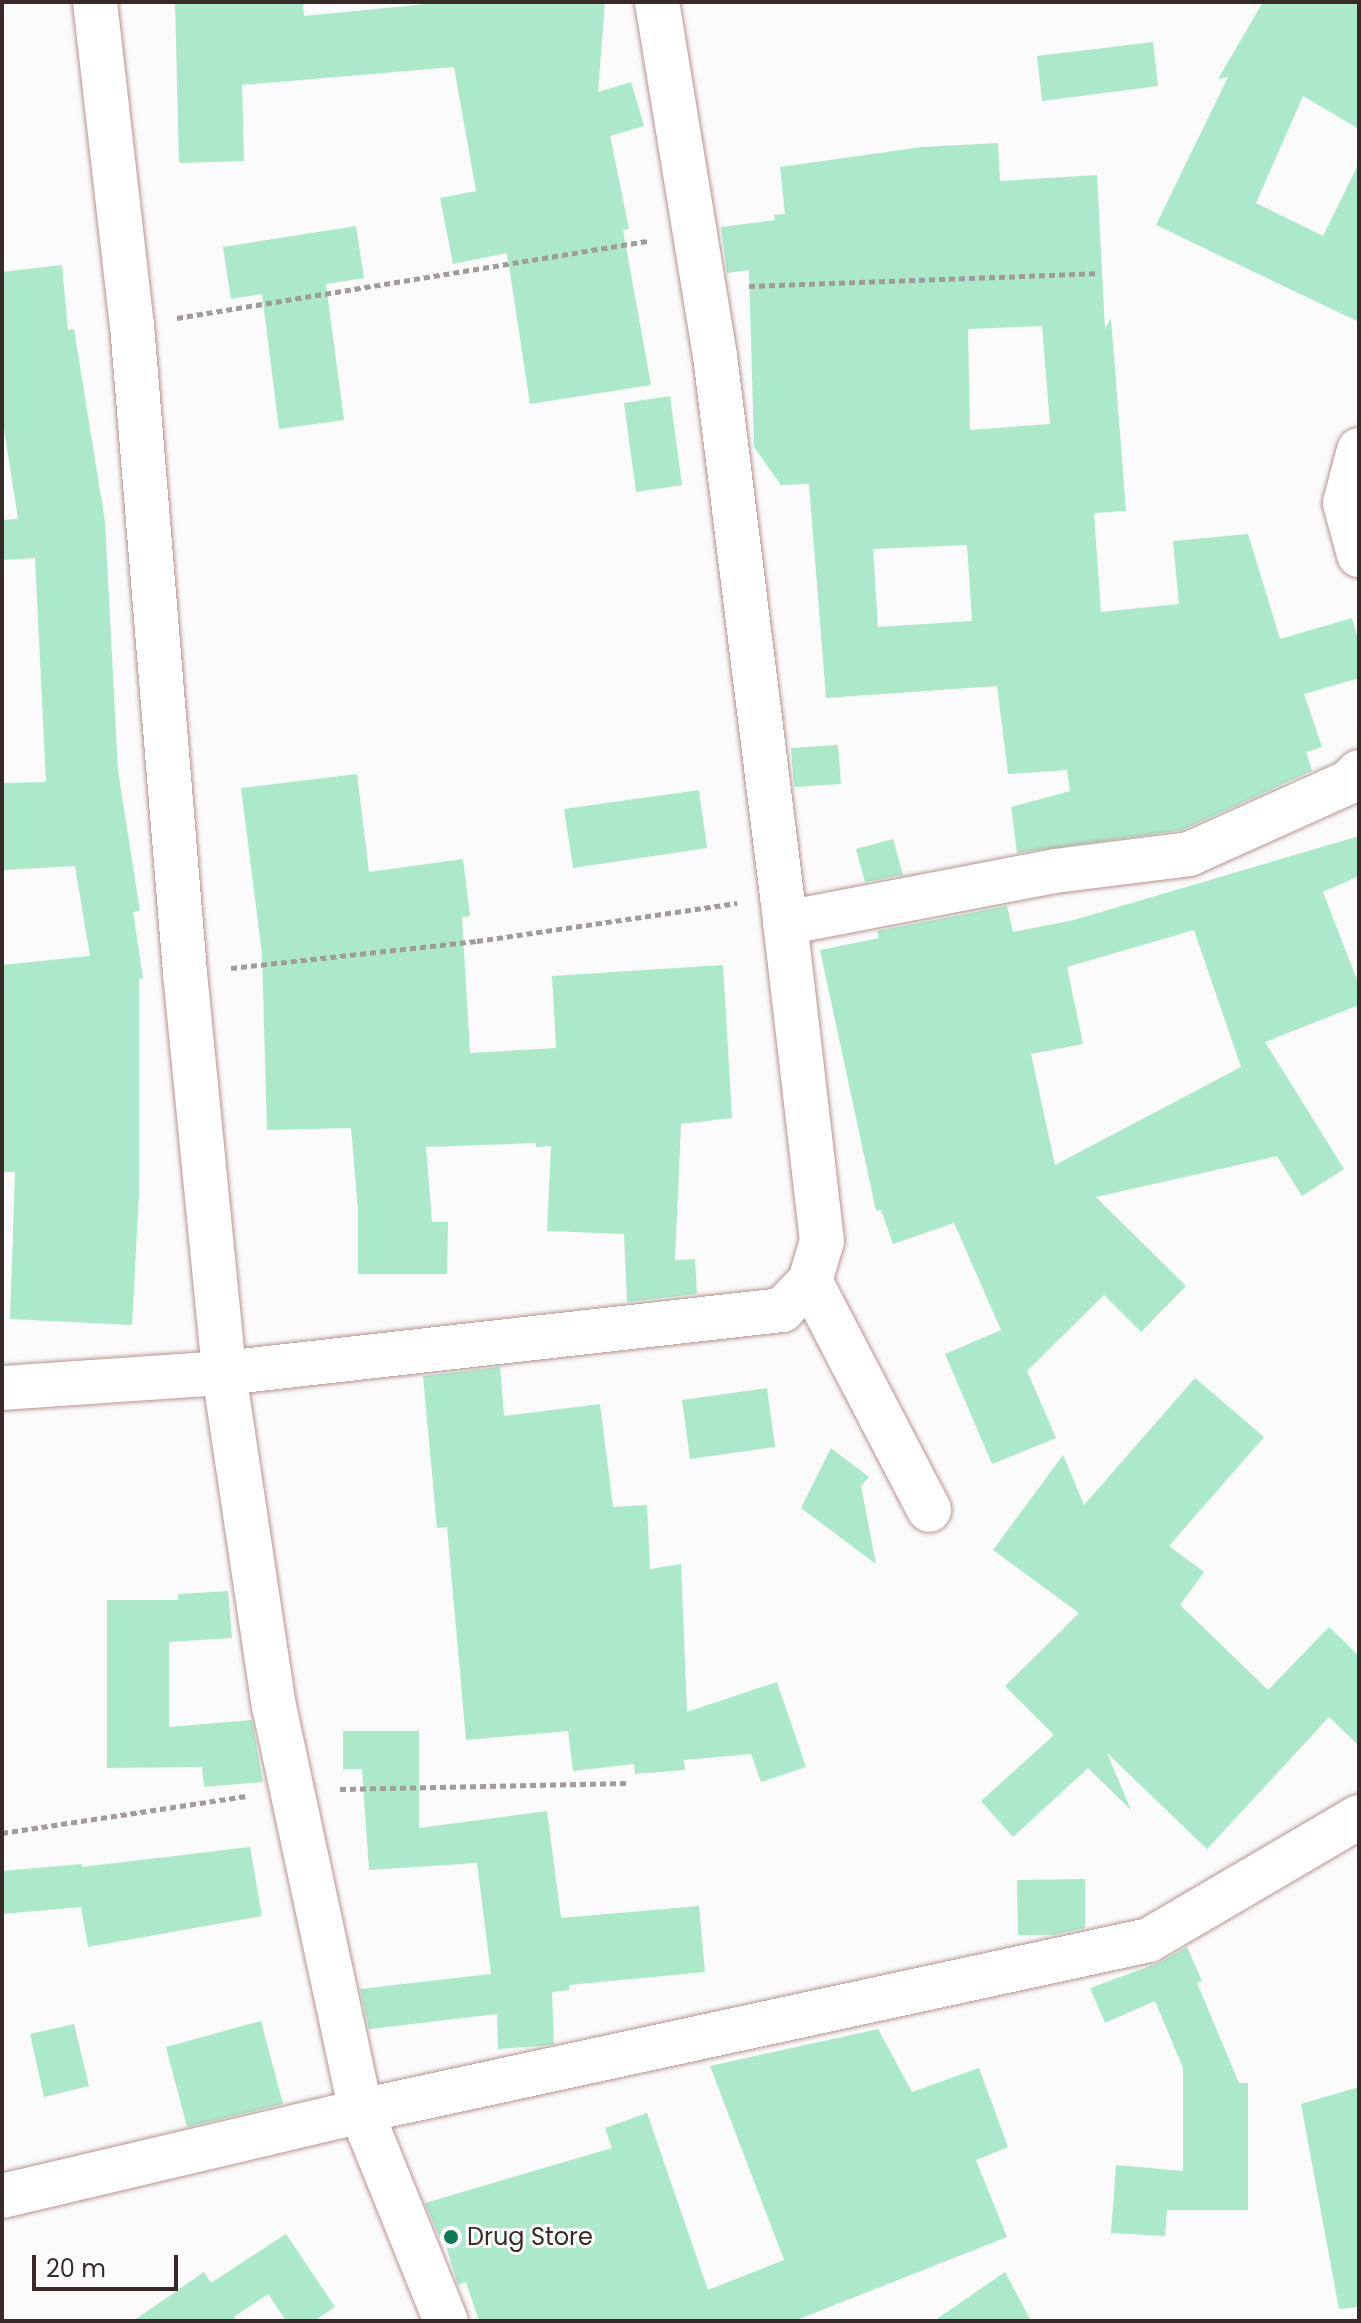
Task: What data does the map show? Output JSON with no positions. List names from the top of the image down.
{
  "places": ["Drug Store"],
  "scale_bar": "20 m"
}
